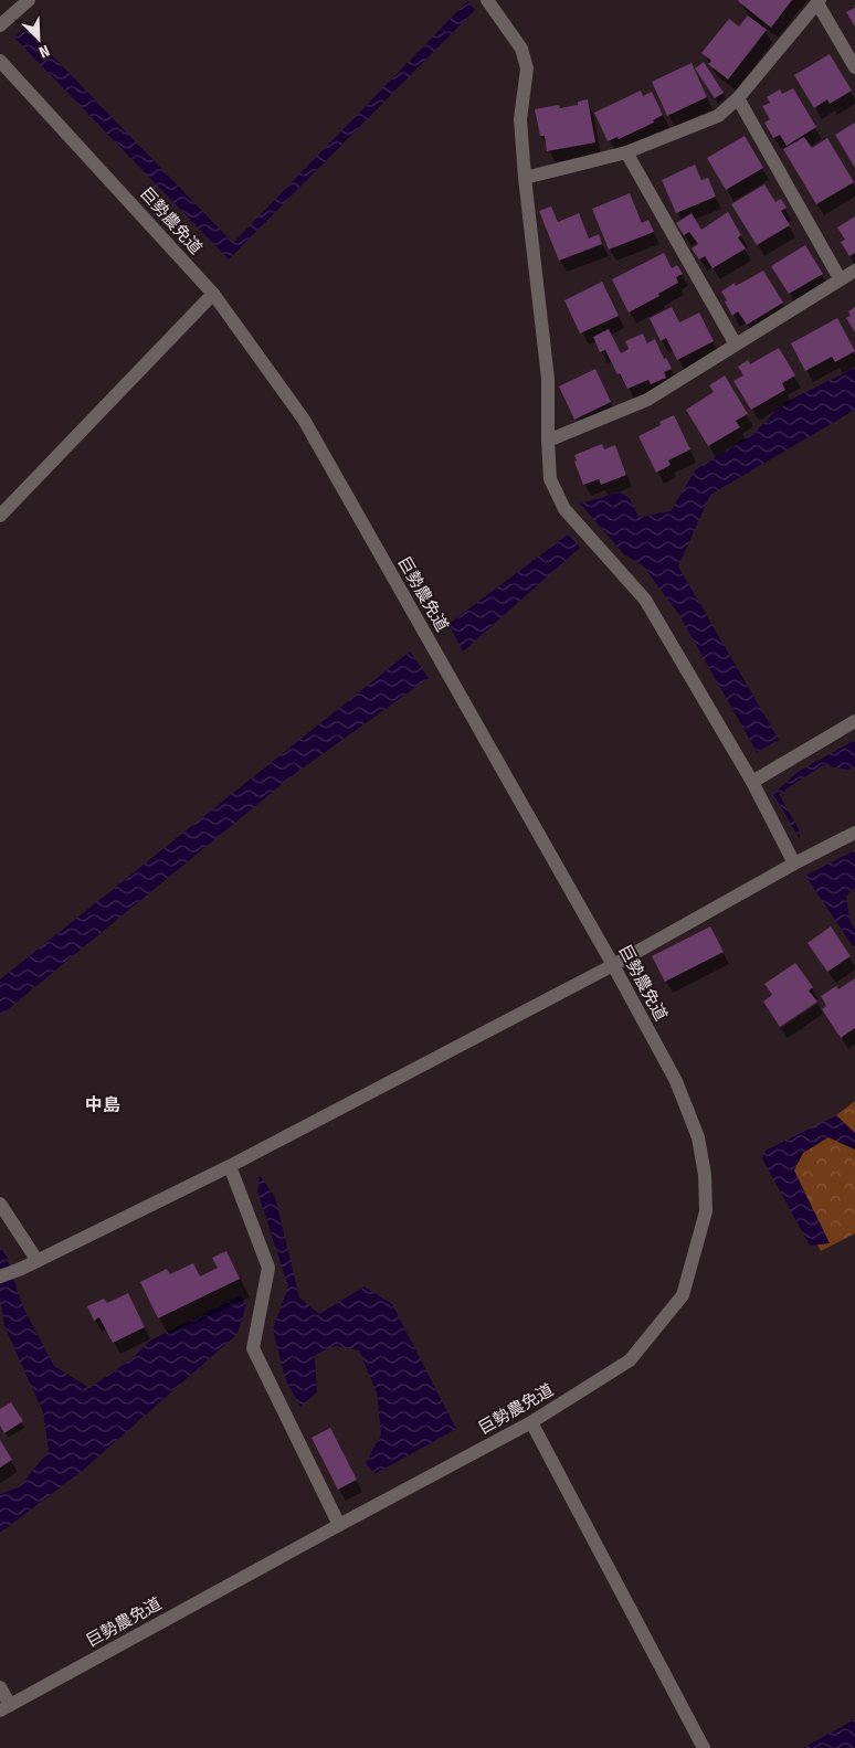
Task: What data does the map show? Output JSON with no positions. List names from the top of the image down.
{
  "streets": {
    "street": ["巨勢農免道"]
  },
  "districts": ["中島"],
  "north": "bottom right"
}
